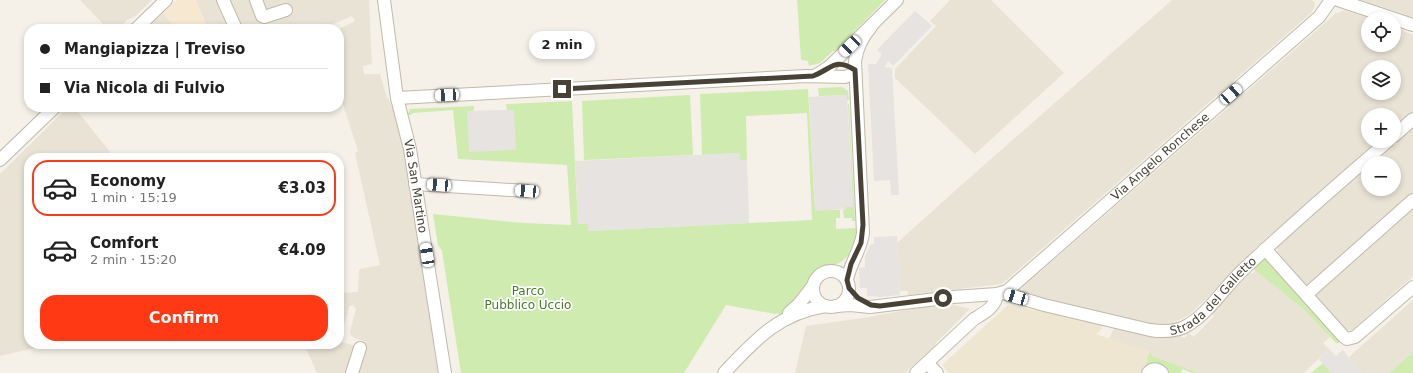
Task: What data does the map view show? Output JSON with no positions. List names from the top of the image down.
{
  "streets": {
    "street": ["Via Angelo Ronchese", "Via San Martino", "Strada del Galletto"]
  },
  "crossings": [
    ["Via Angelo Ronchese", "Strada del Galletto"]
  ],
  "parks": ["Parco Pubblico Uccio"],
  "page": {
    "map_buttons": ["+", "−"],
    "banner": ["Mangiapizza | Treviso", "Via Nicola di Fulvio"],
    "bubble": "2 min",
    "list": [
      {
        "name": "Economy",
        "note": "1 min · 15:19",
        "value": "€3.03"
      },
      {
        "name": "Comfort",
        "note": "2 min · 15:20",
        "value": "€4.09"
      }
    ],
    "buttons": "Confirm"
  }
}
